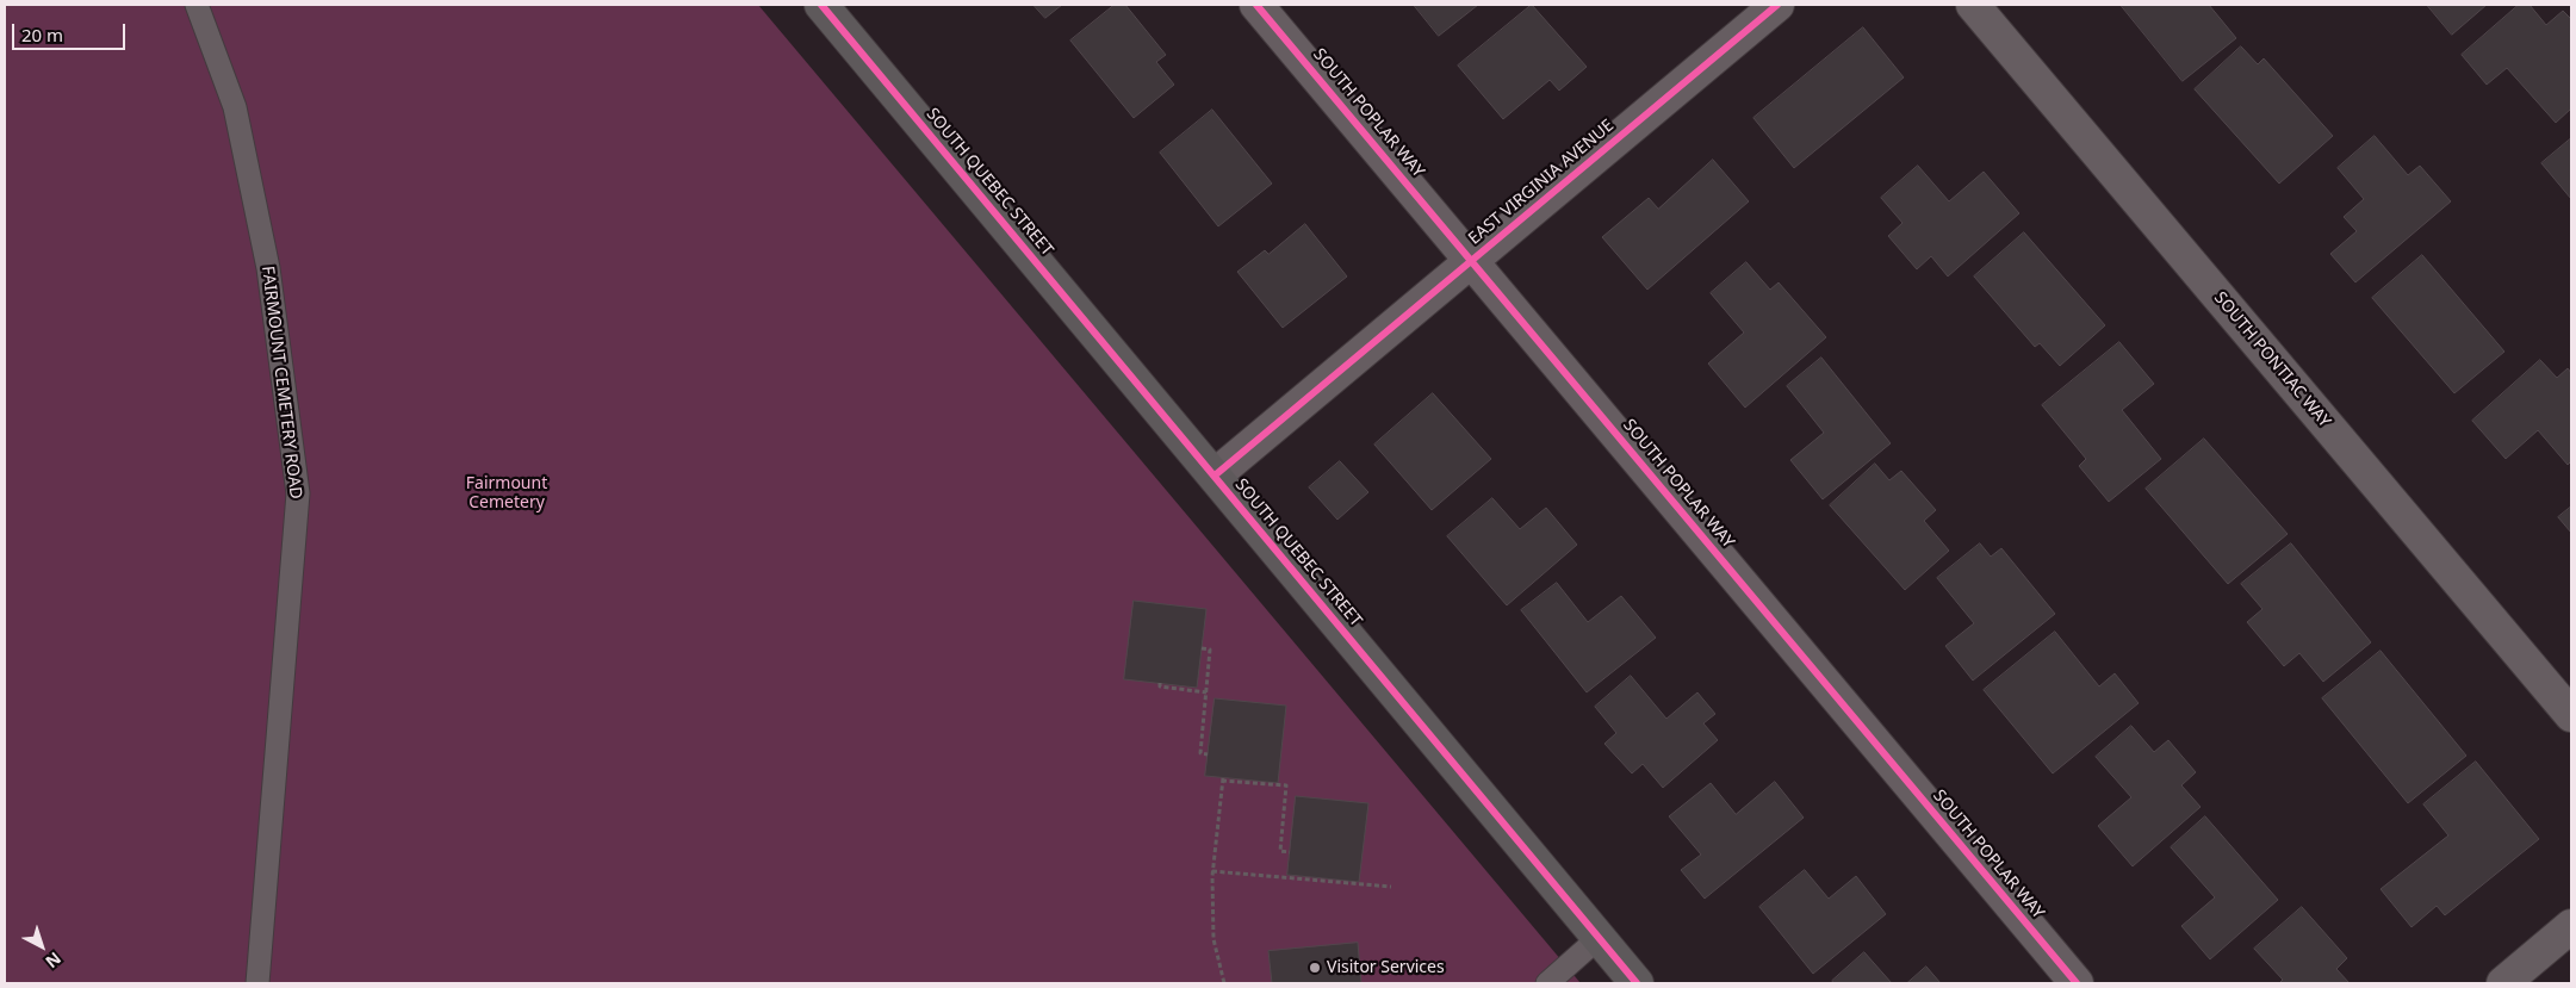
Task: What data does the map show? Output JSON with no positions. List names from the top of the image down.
{
  "streets": {
    "main road": ["SOUTH QUEBEC STREET"],
    "street": ["SOUTH POPLAR WAY", "EAST VIRGINIA AVENUE", "SOUTH PONTIAC WAY"],
    "lane": ["FAIRMOUNT CEMETERY ROAD"]
  },
  "crossings": [
    ["SOUTH POPLAR WAY", "EAST VIRGINIA AVENUE"],
    ["SOUTH QUEBEC STREET", "EAST VIRGINIA AVENUE"]
  ],
  "parks": ["Fairmount Cemetery"],
  "places": ["Visitor Services"],
  "scale_bar": "20 m",
  "north": "bottom right"
}
